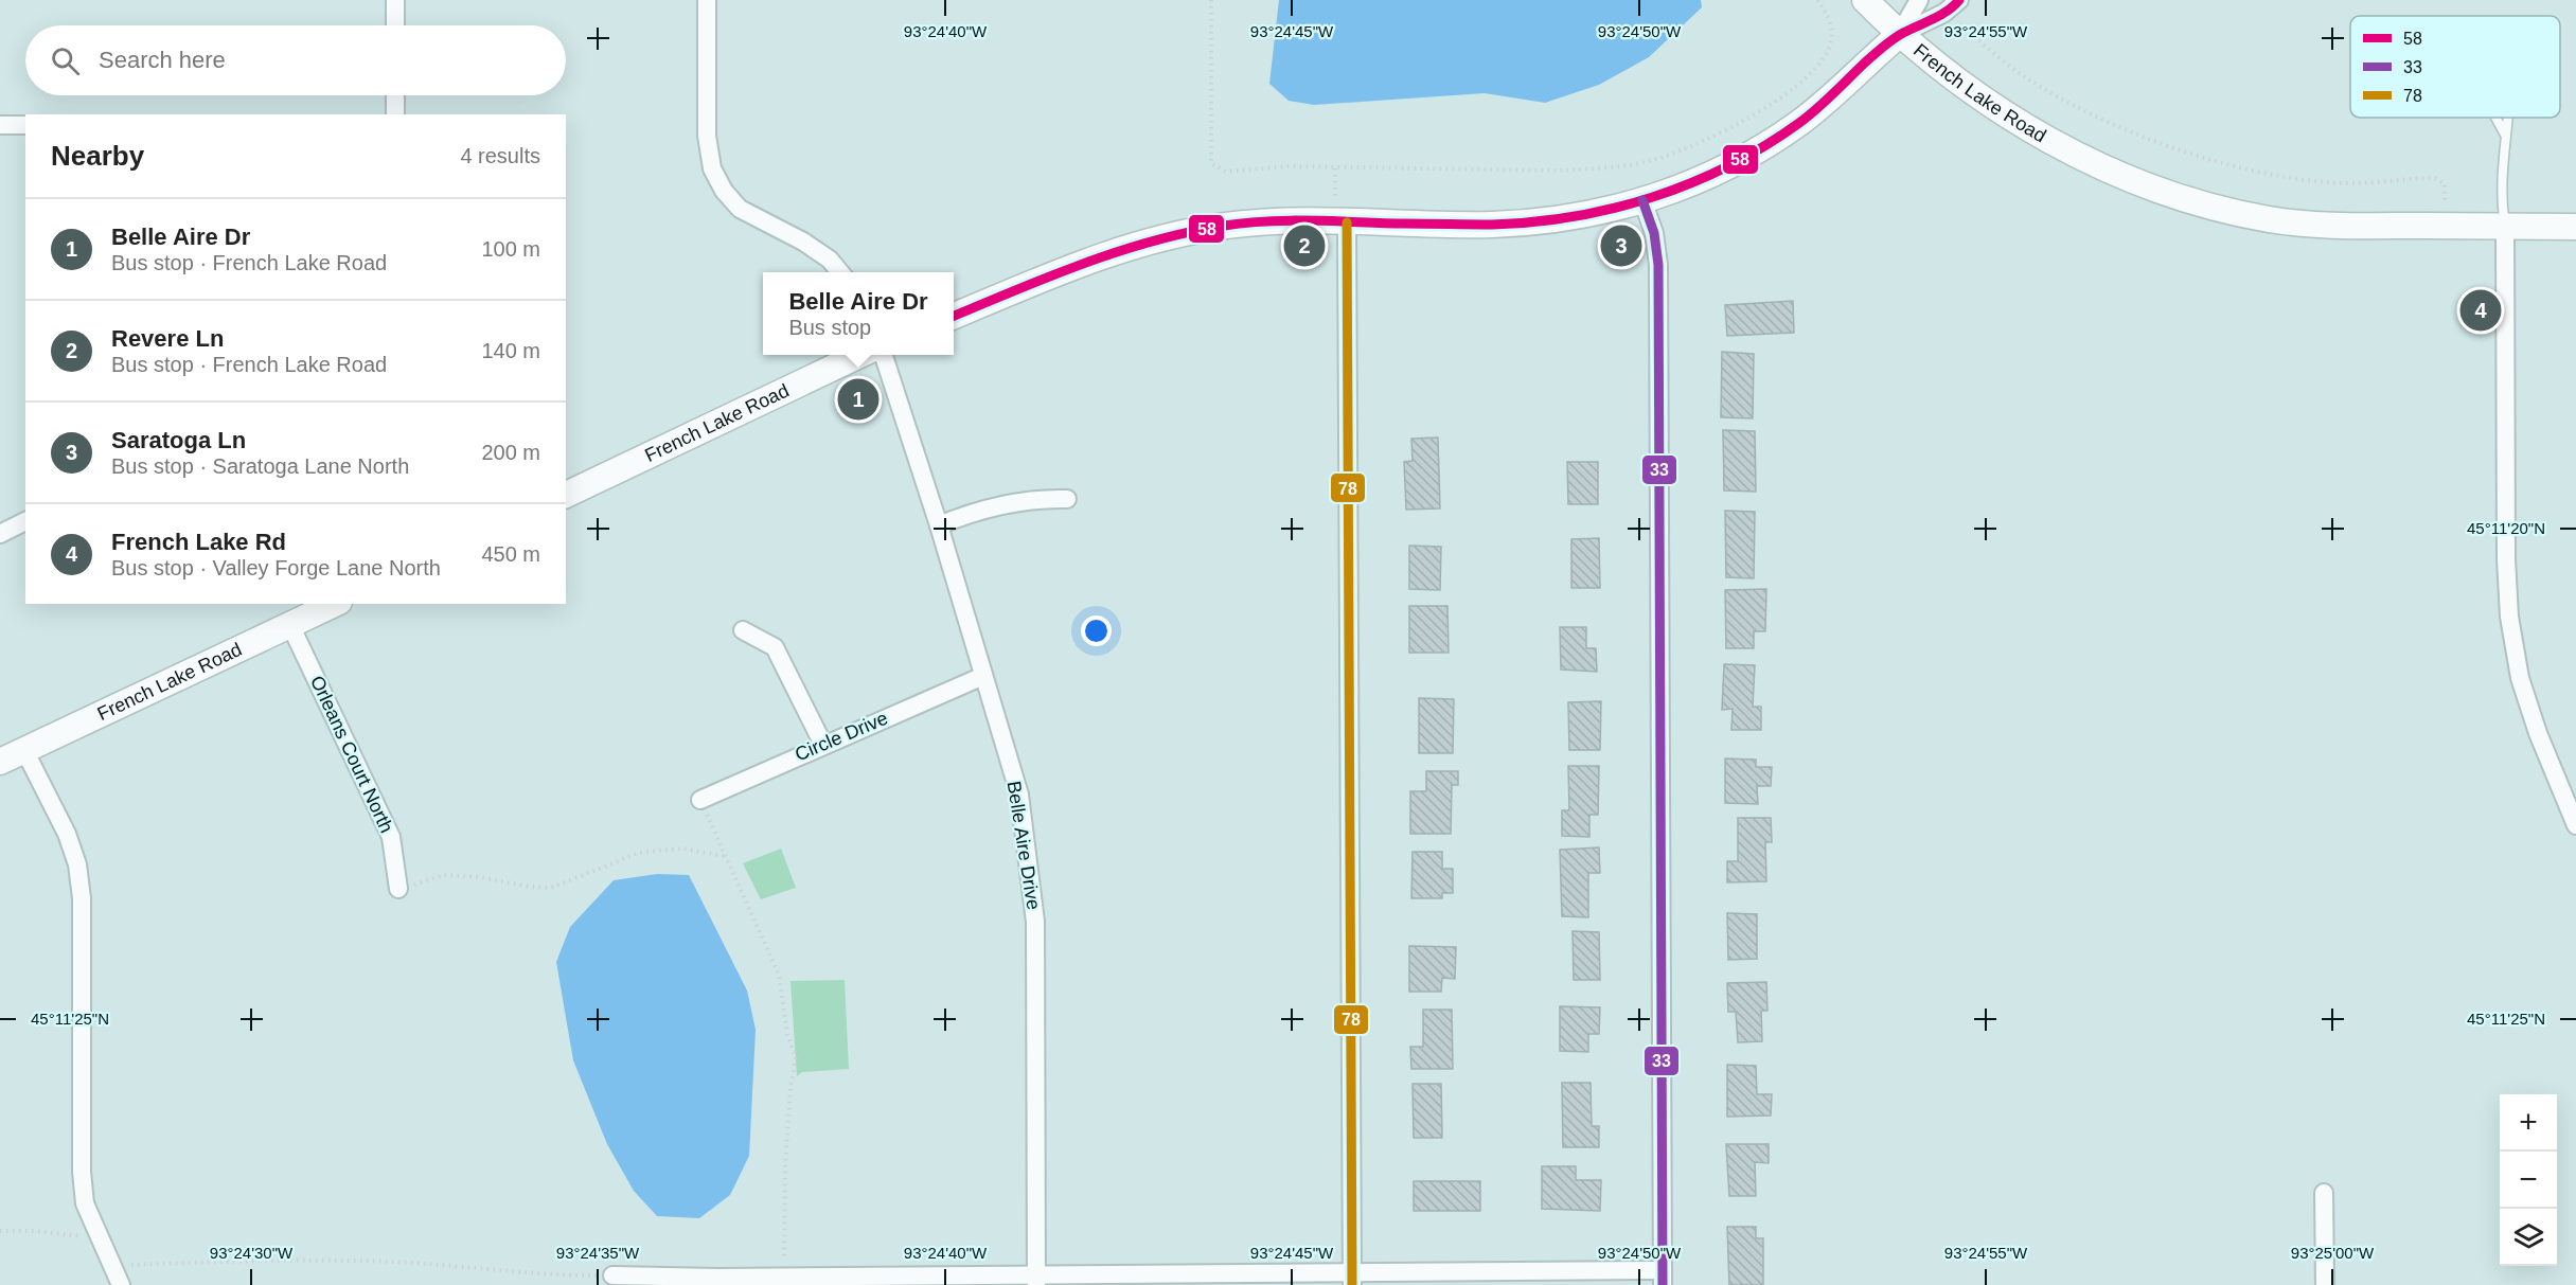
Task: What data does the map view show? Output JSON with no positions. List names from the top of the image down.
{
  "streets": {
    "street": [
      "French Lake Road",
      "Circle Drive",
      "Orleans Court North",
      "Belle Aire Drive"
    ]
  },
  "crossings": [
    ["French Lake Road", "Orleans Court North"],
    ["Circle Drive", "Belle Aire Drive"]
  ],
  "lines": ["transit line 58", "transit line 33", "transit line 78"],
  "legend": ["58", "33", "78"],
  "page": {
    "search": "Search here",
    "heading": ["Nearby", "4 results"],
    "list": [
      {
        "mark": "1",
        "name": "Belle Aire Dr",
        "note": "Bus stop · French Lake Road",
        "value": "100 m"
      },
      {
        "mark": "2",
        "name": "Revere Ln",
        "note": "Bus stop · French Lake Road",
        "value": "140 m"
      },
      {
        "mark": "3",
        "name": "Saratoga Ln",
        "note": "Bus stop · Saratoga Lane North",
        "value": "200 m"
      },
      {
        "mark": "4",
        "name": "French Lake Rd",
        "note": "Bus stop · Valley Forge Lane North",
        "value": "450 m"
      }
    ],
    "pins": [
      "2",
      "3",
      "4",
      "1"
    ],
    "popup": ["Belle Aire Dr", "Bus stop"],
    "map_buttons": ["+", "−"]
  },
  "coordinates": [
    "93°24'40\"W",
    "93°24'45\"W",
    "93°24'50\"W",
    "93°24'55\"W",
    "45°11'20\"N",
    "45°11'25\"N",
    "93°24'30\"W",
    "93°24'35\"W",
    "93°25'00\"W"
  ]
}
